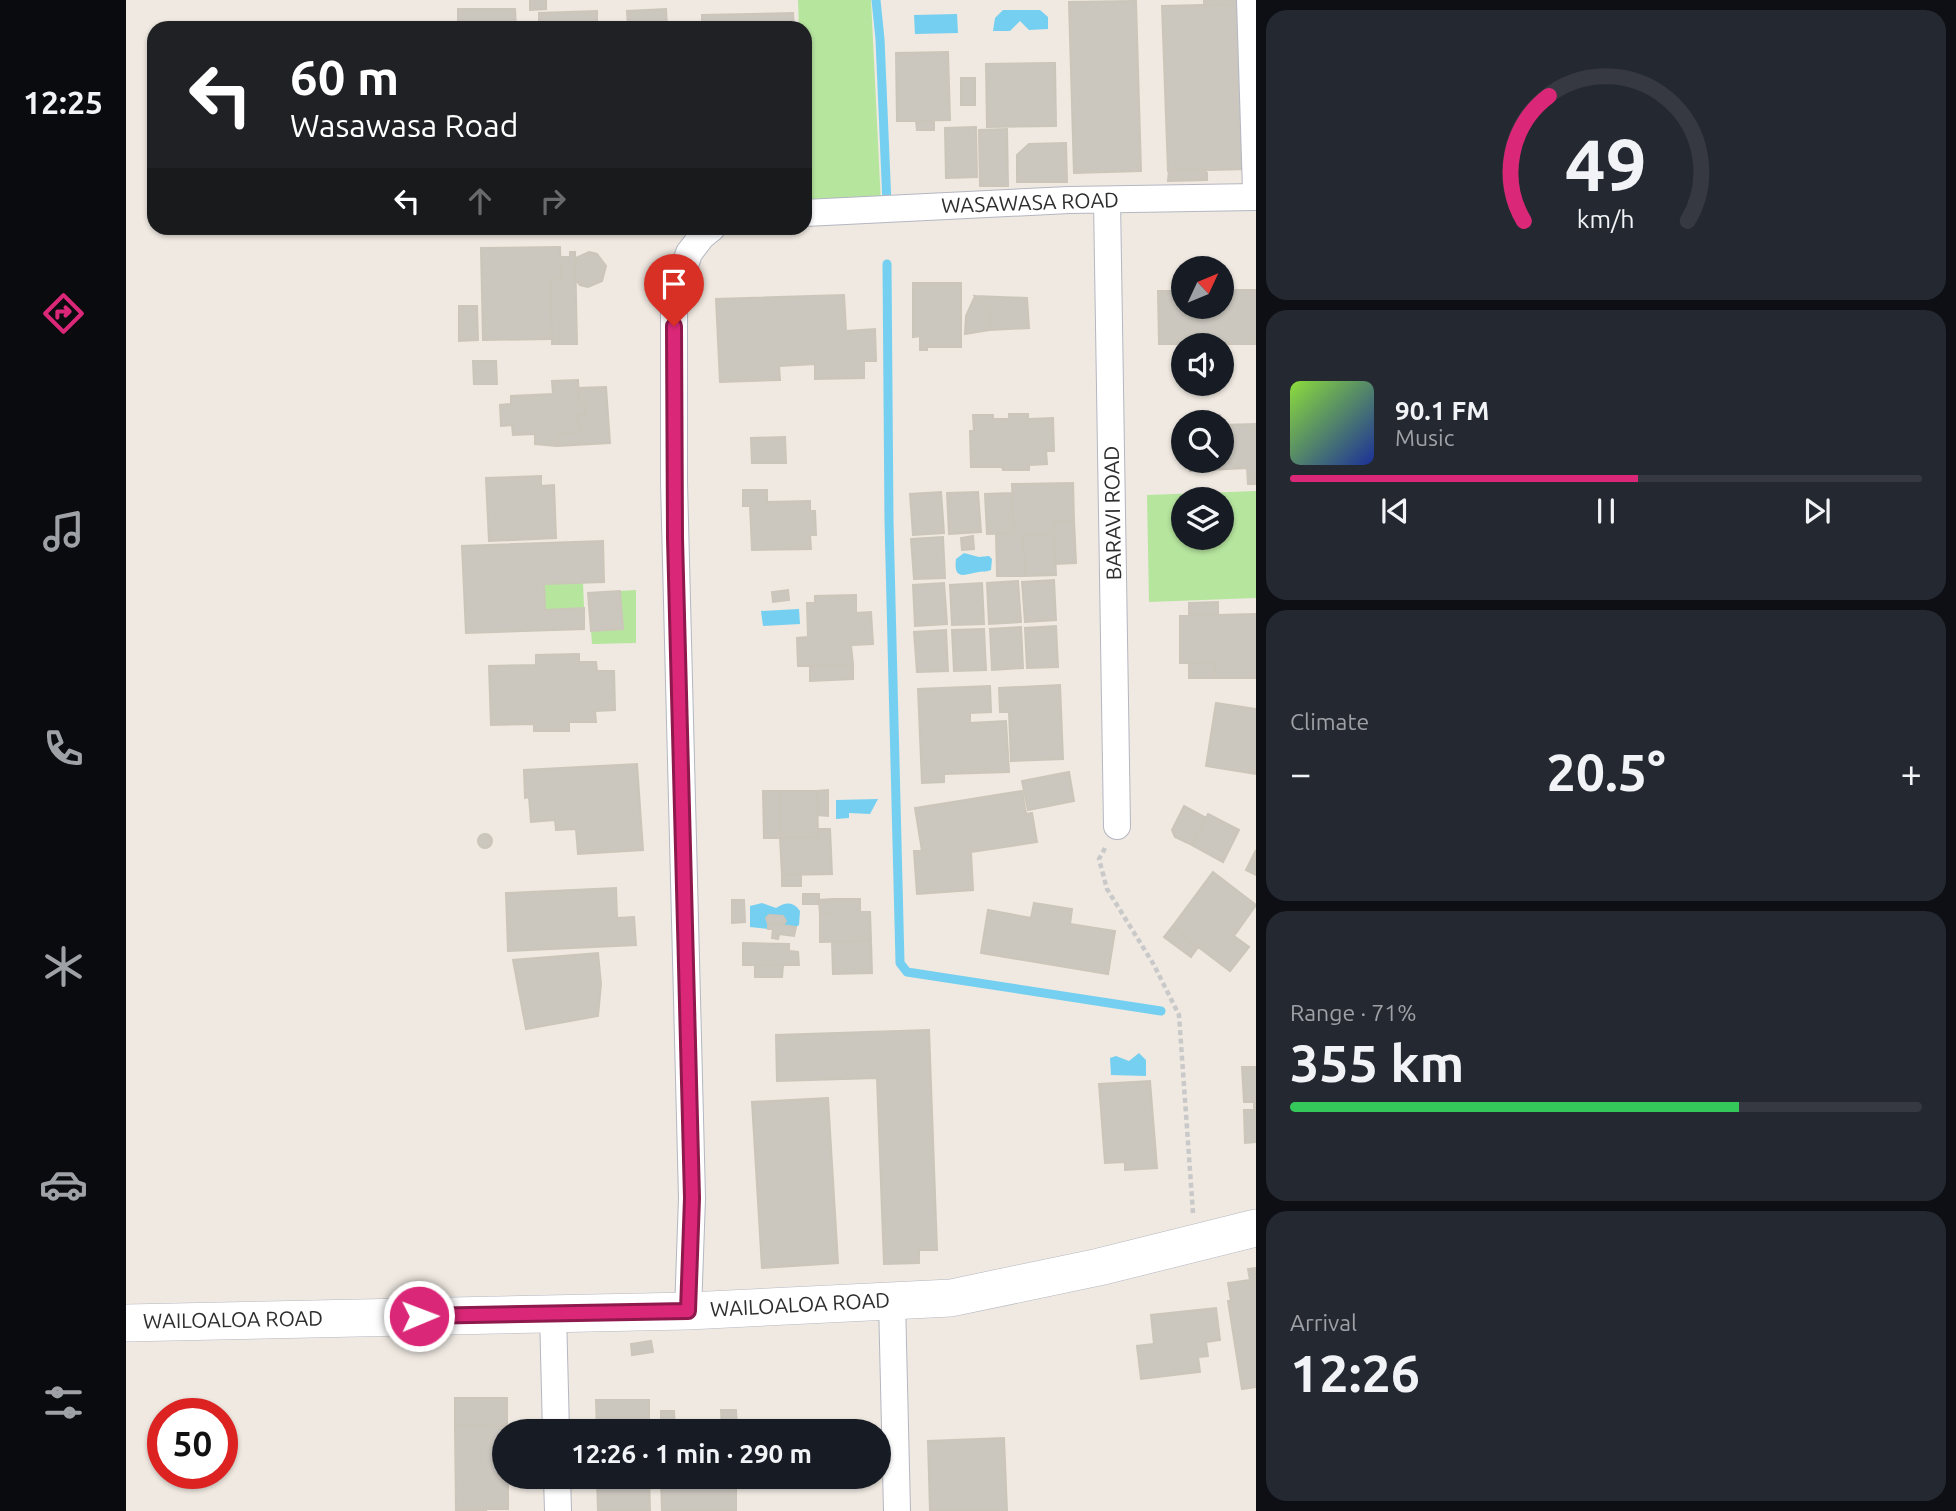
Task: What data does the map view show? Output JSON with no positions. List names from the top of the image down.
{
  "streets": {
    "main road": ["WAILOALOA ROAD"],
    "street": ["WASAWASA ROAD", "BARAVI ROAD"]
  },
  "crossings": [
    ["WASAWASA ROAD", "BARAVI ROAD"]
  ],
  "north": "top right",
  "page": {
    "tabs": "12:25",
    "turn": ["60 m", "Wasawasa Road"],
    "song": ["90.1 FM", "Music"],
    "tile": [
      "Climate",
      ["Range · 71%", "355 km"],
      ["Arrival", "12:26"]
    ],
    "heat": ["−", "20.5°", "+"],
    "limit": "50",
    "trip": "12:26 · 1 min · 290 m",
    "gauge": ["49", "km/h"]
  }
}
